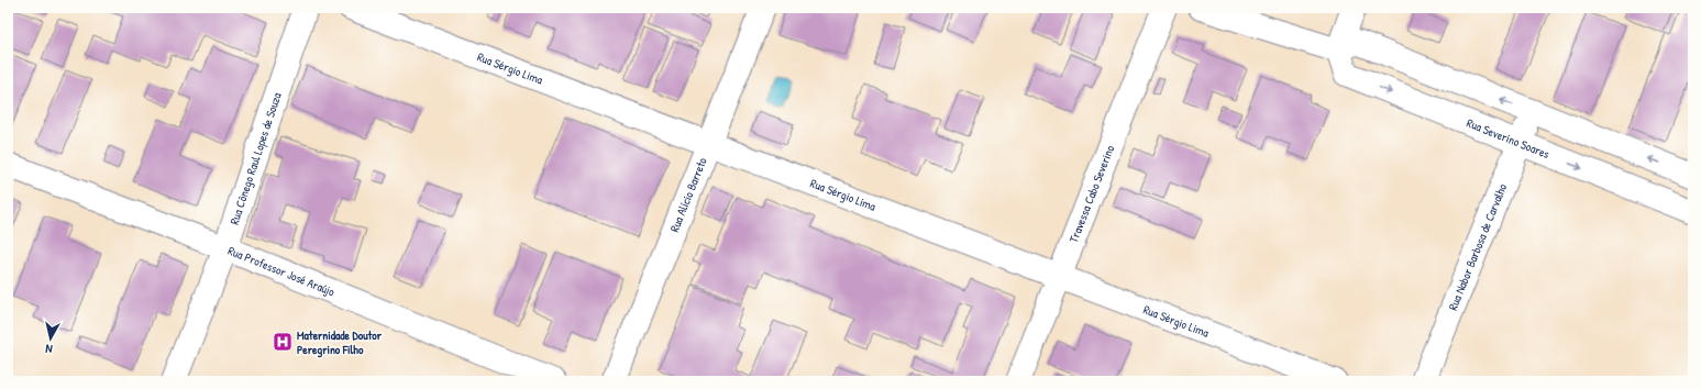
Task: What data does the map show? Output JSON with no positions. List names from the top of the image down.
{
  "streets": {
    "street": [
      "Rua Sérgio Lima",
      "Rua Severino Soares",
      "Rua Cônego Raul Lopes de Souza",
      "Rua Alício Barreto",
      "Travessa Cabo Severino",
      "Rua Nabor Barbosa de Carvalho",
      "Rua Professor José Araújo"
    ]
  },
  "crossings": [
    ["Rua Sérgio Lima", "Rua Alício Barreto"],
    ["Rua Sérgio Lima", "Travessa Cabo Severino"],
    ["Rua Severino Soares", "Rua Nabor Barbosa de Carvalho"],
    ["Rua Cônego Raul Lopes de Souza", "Rua Professor José Araújo"]
  ],
  "places": {
    "hospital": ["Maternidade Doutor Peregrino Filho"]
  },
  "north": "bottom"
}
